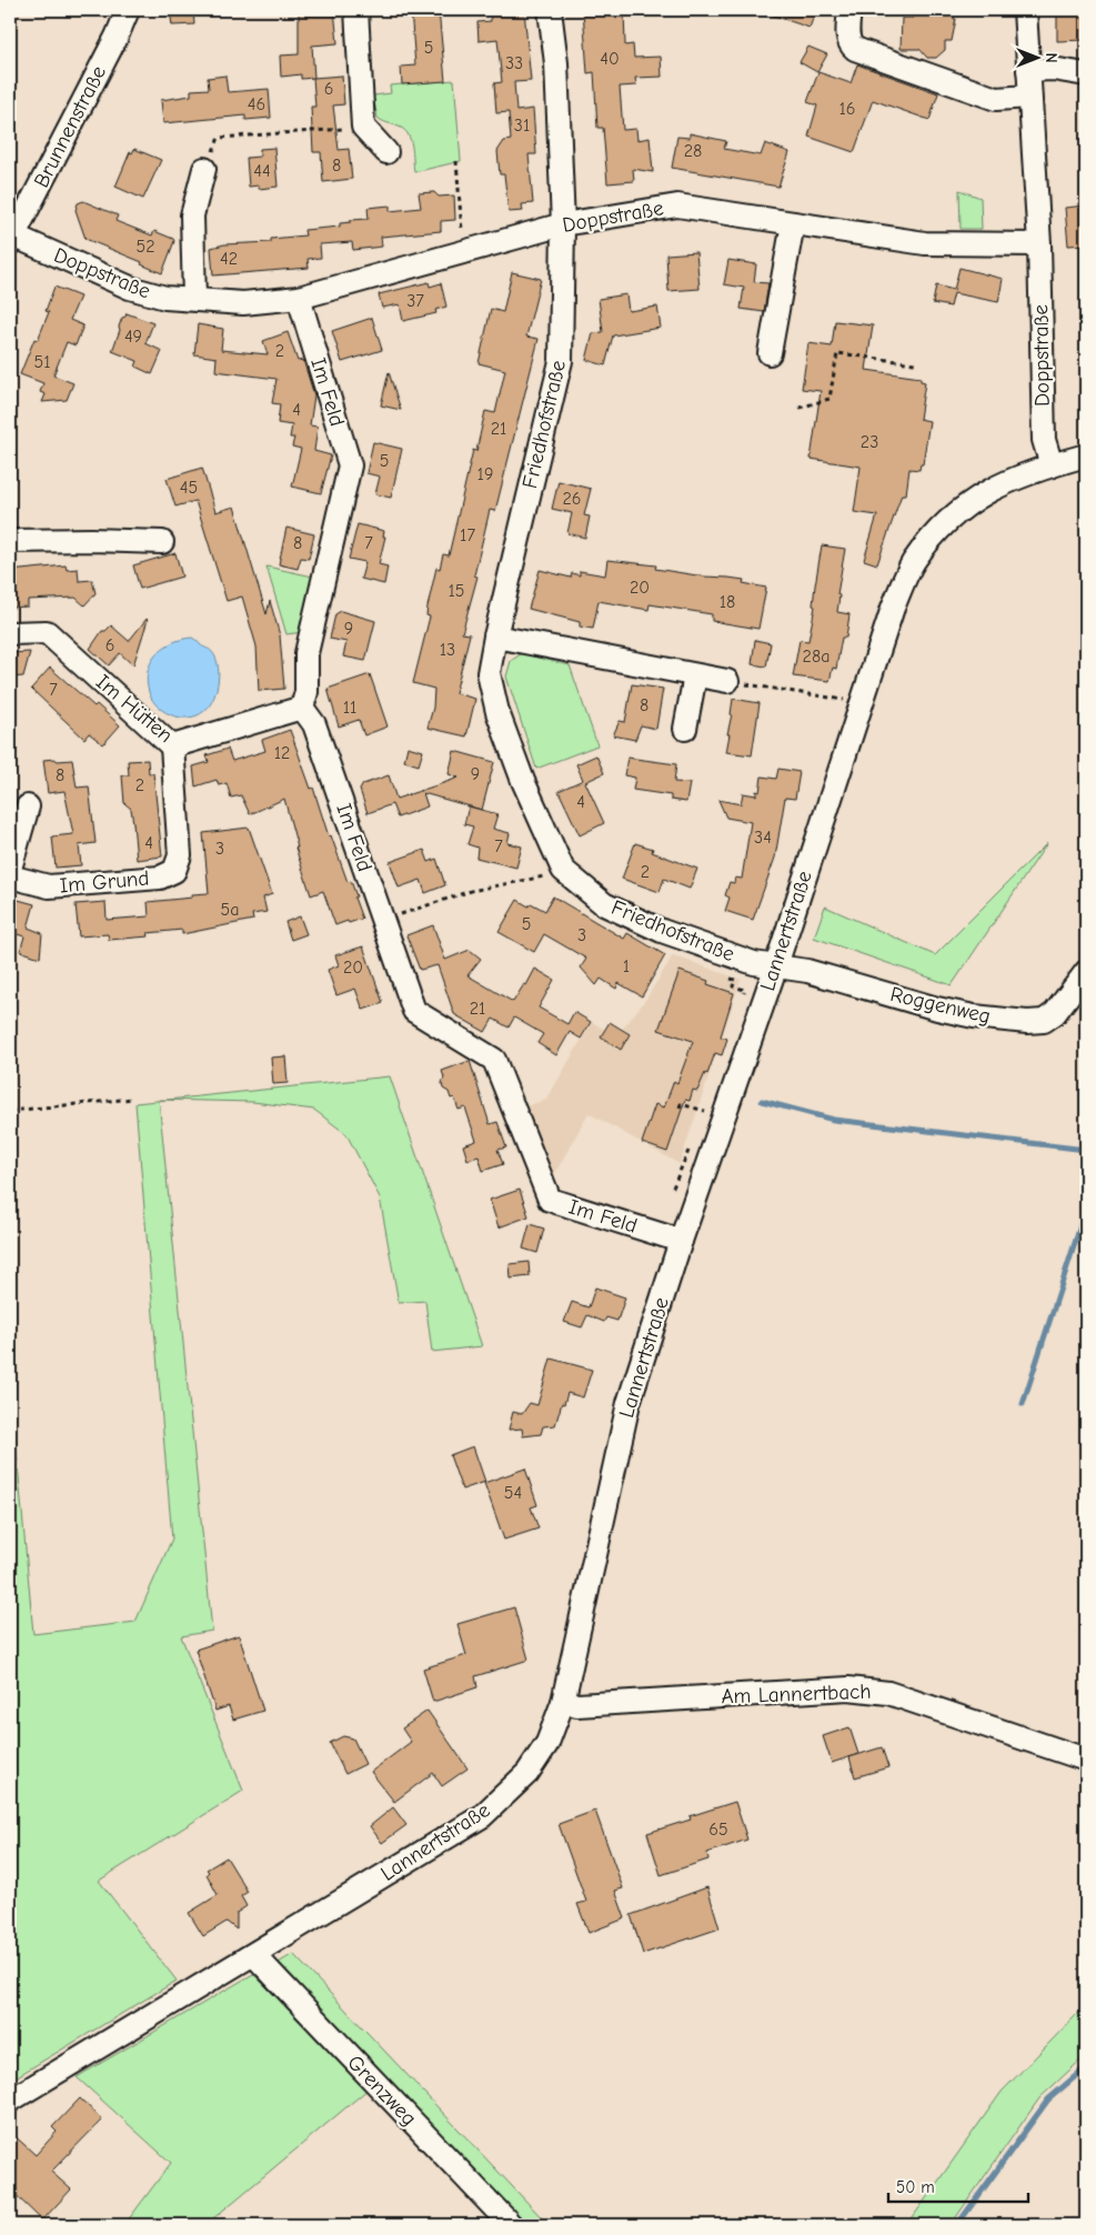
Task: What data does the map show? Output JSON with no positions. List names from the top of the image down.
{
  "streets": {
    "street": [
      "Brunnenstraße",
      "Doppstraße",
      "Im Feld",
      "Friedhofstraße",
      "Im Hütten",
      "Im Grund",
      "Lannertstraße",
      "Roggenweg",
      "Am Lannertbach",
      "Grenzweg"
    ]
  },
  "crossings": [
    ["Brunnenstraße", "Doppstraße"],
    ["Doppstraße", "Im Feld"],
    ["Doppstraße", "Friedhofstraße"],
    ["Doppstraße", "Lannertstraße"],
    ["Im Feld", "Im Hütten"],
    ["Im Feld", "Lannertstraße"],
    ["Friedhofstraße", "Lannertstraße"],
    ["Friedhofstraße", "Roggenweg"],
    ["Im Hütten", "Im Grund"],
    ["Lannertstraße", "Roggenweg"],
    ["Lannertstraße", "Am Lannertbach"],
    ["Lannertstraße", "Grenzweg"]
  ],
  "house_numbers": [
    "5",
    "40",
    "33",
    "6",
    "46",
    "16",
    "31",
    "28",
    "8",
    "44",
    "52",
    "42",
    "37",
    "49",
    "2",
    "51",
    "4",
    "21",
    "23",
    "5",
    "19",
    "45",
    "26",
    "17",
    "8",
    "7",
    "20",
    "15",
    "18",
    "9",
    "6",
    "13",
    "28a",
    "7",
    "8",
    "11",
    "12",
    "9",
    "8",
    "2",
    "4",
    "34",
    "4",
    "7",
    "3",
    "2",
    "5a",
    "5",
    "3",
    "1",
    "20",
    "21",
    "54",
    "65"
  ],
  "scale_bar": "50 m",
  "north": "right"
}
